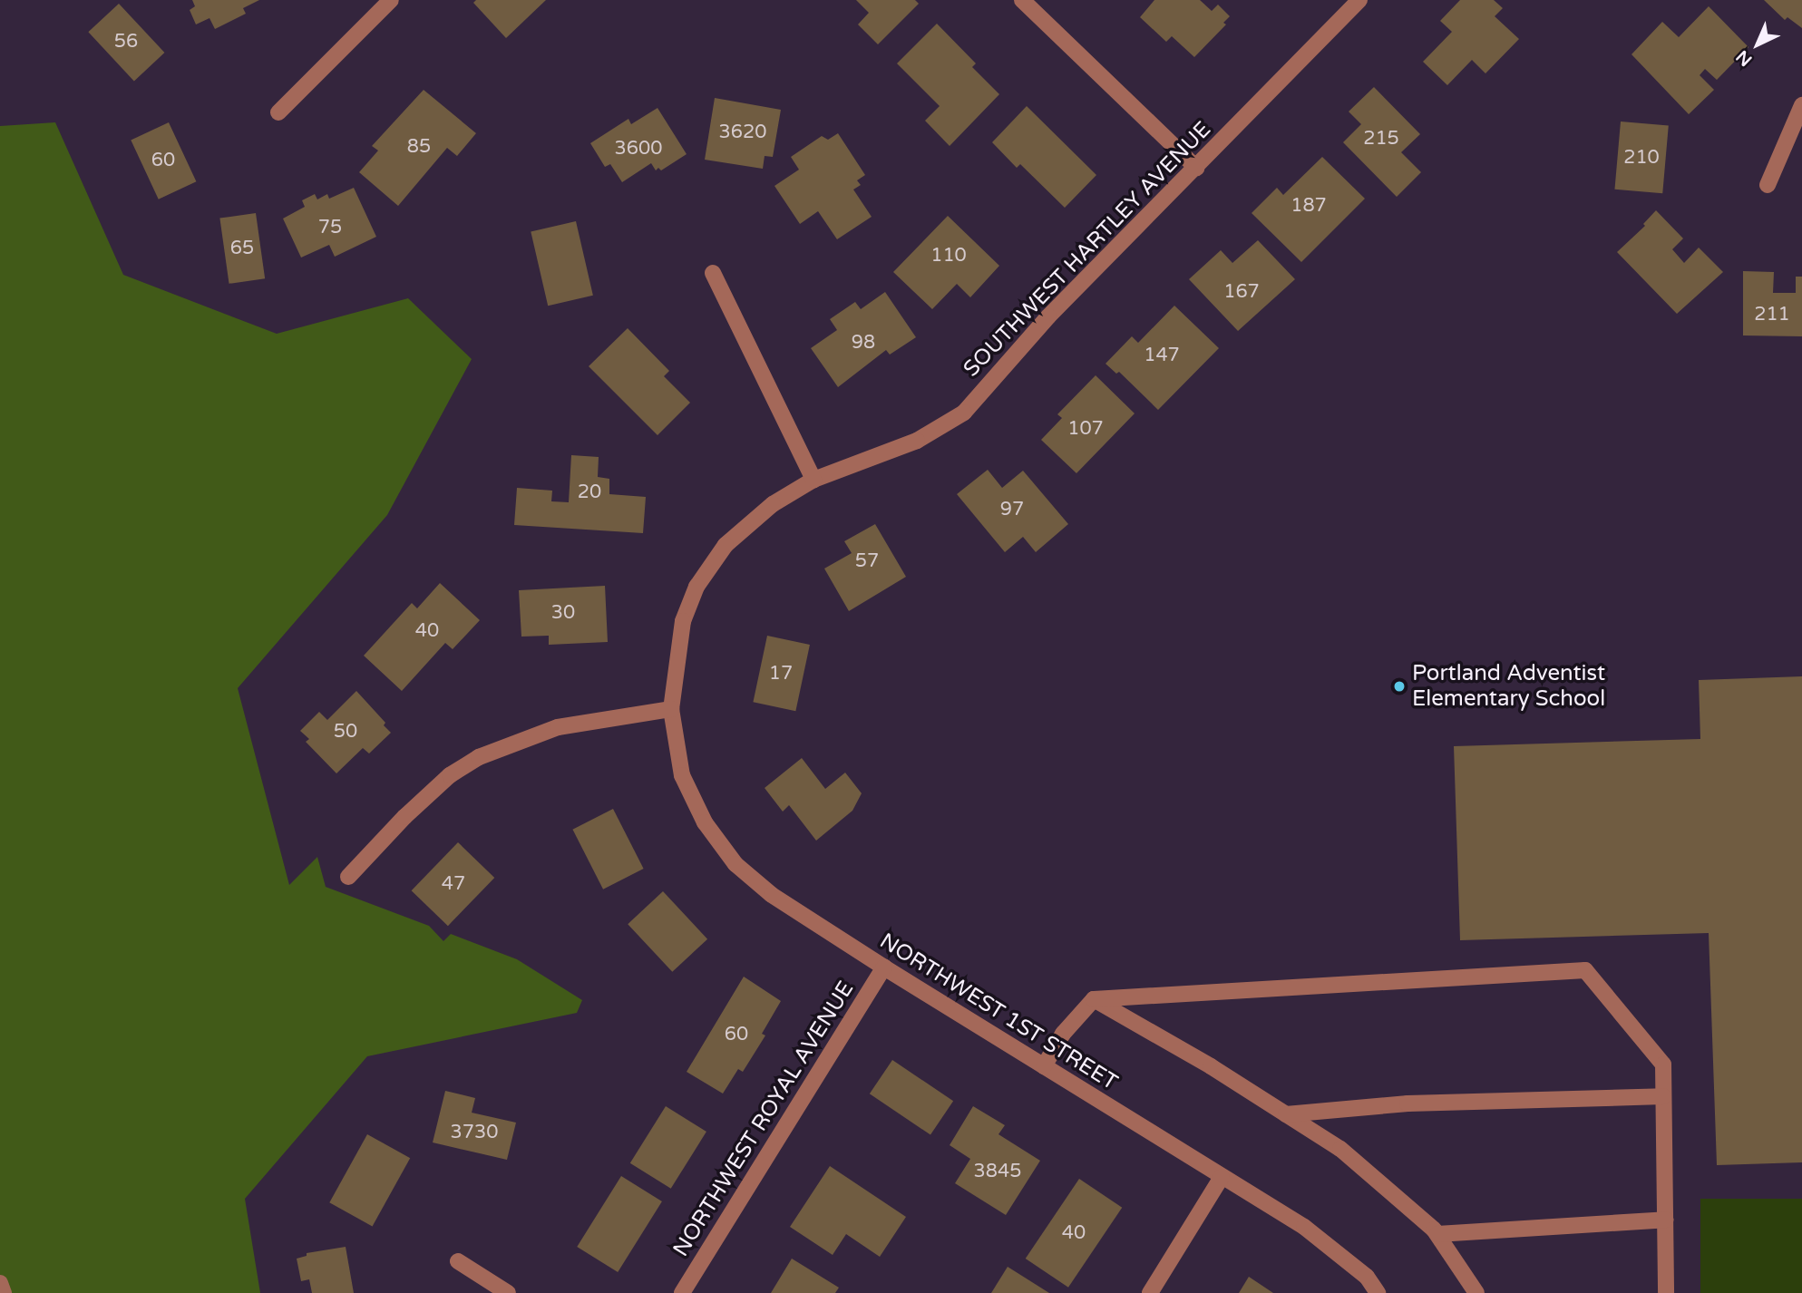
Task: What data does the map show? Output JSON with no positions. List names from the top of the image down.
{
  "streets": {
    "street": ["SOUTHWEST HARTLEY AVENUE", "NORTHWEST 1ST STREET", "NORTHWEST ROYAL AVENUE"]
  },
  "crossings": [
    ["SOUTHWEST HARTLEY AVENUE", "NORTHWEST 1ST STREET"],
    ["NORTHWEST 1ST STREET", "NORTHWEST ROYAL AVENUE"]
  ],
  "places": ["Portland Adventist Elementary School"],
  "house_numbers": [
    "56",
    "3620",
    "215",
    "85",
    "3600",
    "210",
    "60",
    "187",
    "75",
    "65",
    "110",
    "167",
    "211",
    "98",
    "147",
    "107",
    "20",
    "97",
    "57",
    "30",
    "40",
    "17",
    "50",
    "47",
    "60",
    "3730",
    "3845",
    "40"
  ],
  "north": "bottom left"
}
